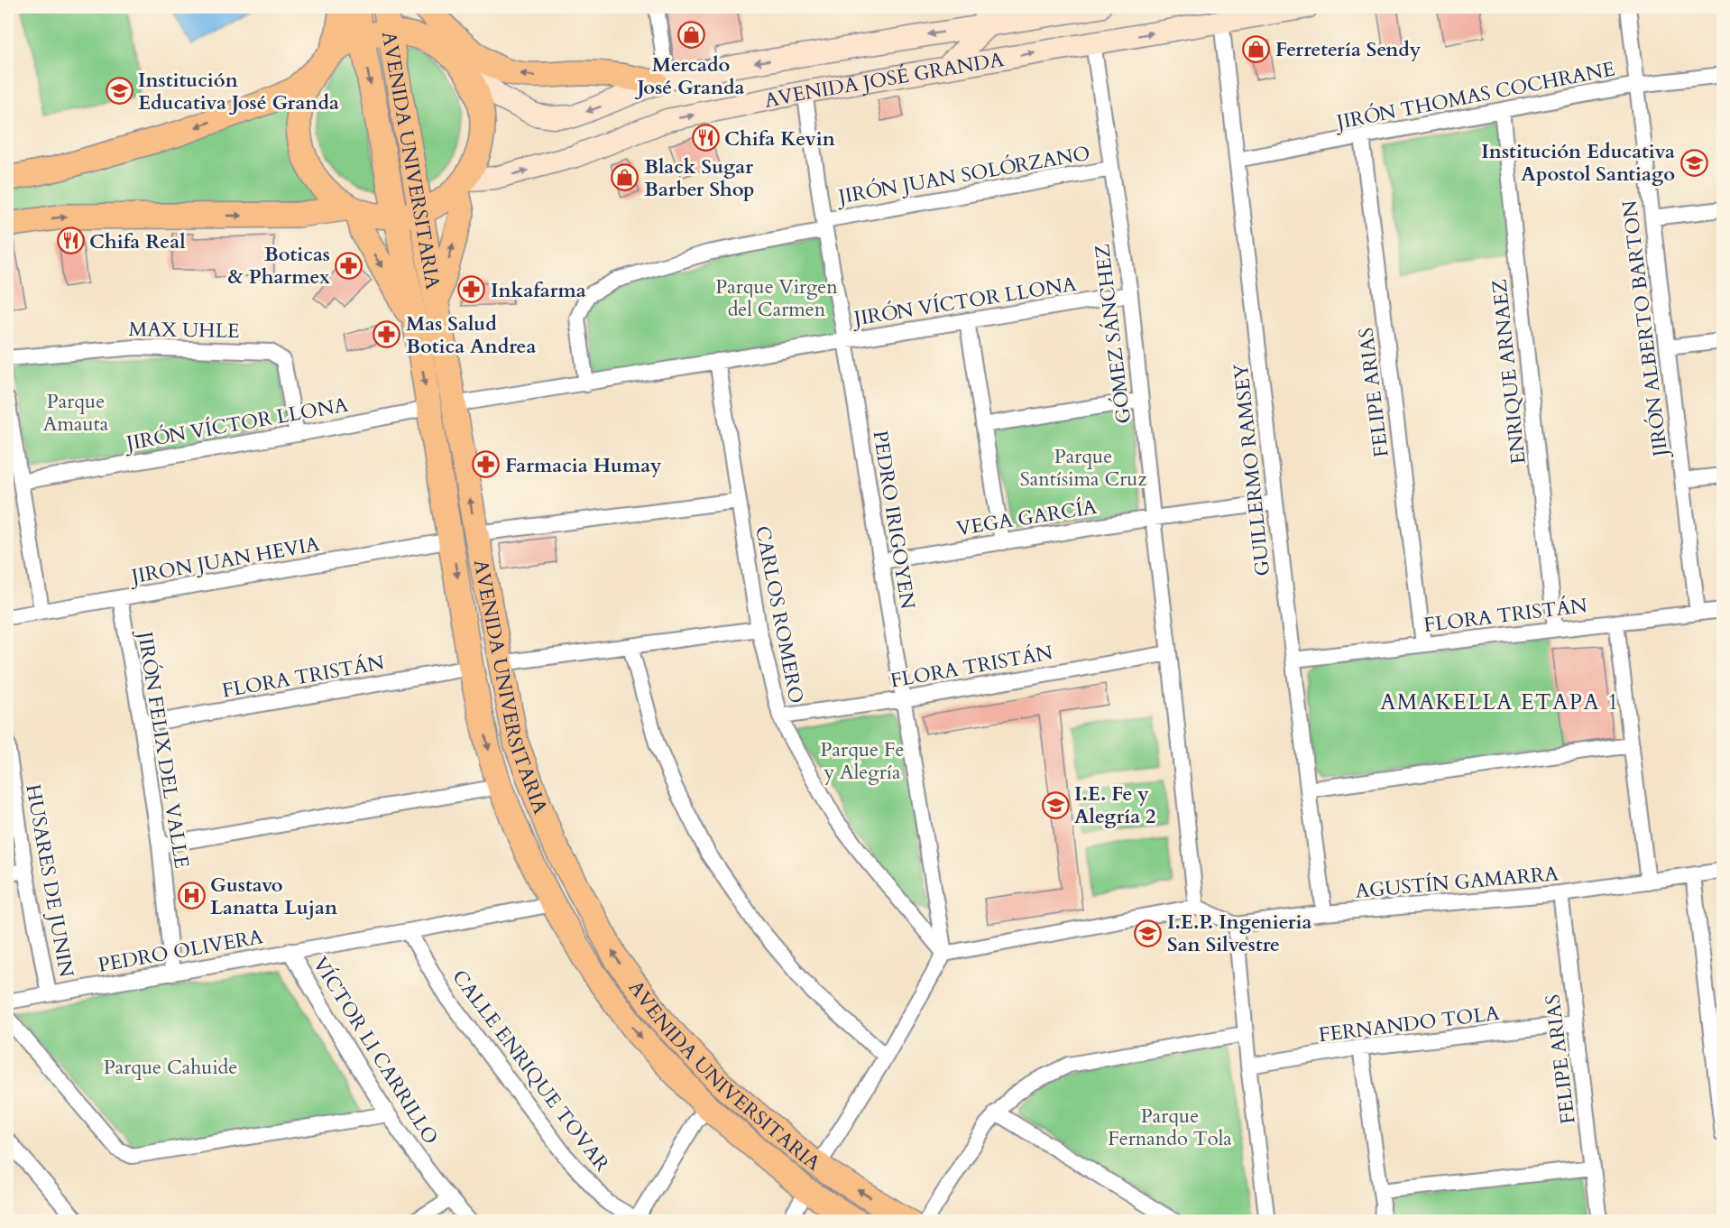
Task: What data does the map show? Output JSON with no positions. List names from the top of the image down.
{
  "streets": {
    "main road": ["AVENIDA JOSÉ GRANDA", "AVENIDA UNIVERSITARIA"],
    "street": [
      "JIRÓN THOMAS COCHRANE",
      "JIRÓN JUAN SOLÓRZANO",
      "JIRÓN VÍCTOR LLONA",
      "JIRÓN ALBERTO BARTON",
      "MAX UHLE",
      "GÓMEZ SÁNCHEZ",
      "ENRIQUE ARNAEZ",
      "FELIPE ARIAS",
      "GUILLERMO RAMSEY",
      "VEGA GARCÍA",
      "PEDRO IRIGOYEN",
      "JIRON JUAN HEVIA",
      "CARLOS ROMERO",
      "FLORA TRISTÁN",
      "JIRÓN FELIX DEL VALLE",
      "HUSARES DE JUNIN",
      "AGUSTÍN GAMARRA",
      "PEDRO OLIVERA",
      "FERNANDO TOLA",
      "VÍCTOR LI CARRILLO",
      "CALLE ENRIQUE TOVAR"
    ]
  },
  "crossings": [
    ["AVENIDA JOSÉ GRANDA", "GÓMEZ SÁNCHEZ"],
    ["AVENIDA JOSÉ GRANDA", "GUILLERMO RAMSEY"],
    ["AVENIDA JOSÉ GRANDA", "PEDRO IRIGOYEN"],
    ["JIRÓN THOMAS COCHRANE", "JIRÓN ALBERTO BARTON"],
    ["JIRÓN THOMAS COCHRANE", "ENRIQUE ARNAEZ"],
    ["JIRÓN THOMAS COCHRANE", "FELIPE ARIAS"],
    ["JIRÓN THOMAS COCHRANE", "GUILLERMO RAMSEY"],
    ["AVENIDA UNIVERSITARIA", "JIRÓN VÍCTOR LLONA"],
    ["AVENIDA UNIVERSITARIA", "JIRON JUAN HEVIA"],
    ["AVENIDA UNIVERSITARIA", "FLORA TRISTÁN"],
    ["AVENIDA UNIVERSITARIA", "PEDRO OLIVERA"],
    ["JIRÓN JUAN SOLÓRZANO", "JIRÓN VÍCTOR LLONA"],
    ["JIRÓN JUAN SOLÓRZANO", "GÓMEZ SÁNCHEZ"],
    ["JIRÓN JUAN SOLÓRZANO", "PEDRO IRIGOYEN"],
    ["JIRÓN VÍCTOR LLONA", "MAX UHLE"],
    ["JIRÓN VÍCTOR LLONA", "GÓMEZ SÁNCHEZ"],
    ["JIRÓN VÍCTOR LLONA", "PEDRO IRIGOYEN"],
    ["JIRÓN VÍCTOR LLONA", "CARLOS ROMERO"],
    ["JIRÓN ALBERTO BARTON", "FLORA TRISTÁN"],
    ["GÓMEZ SÁNCHEZ", "VEGA GARCÍA"],
    ["GÓMEZ SÁNCHEZ", "FLORA TRISTÁN"],
    ["ENRIQUE ARNAEZ", "FLORA TRISTÁN"],
    ["FELIPE ARIAS", "FLORA TRISTÁN"],
    ["FELIPE ARIAS", "AGUSTÍN GAMARRA"],
    ["FELIPE ARIAS", "FERNANDO TOLA"],
    ["GUILLERMO RAMSEY", "VEGA GARCÍA"],
    ["GUILLERMO RAMSEY", "FLORA TRISTÁN"],
    ["GUILLERMO RAMSEY", "AGUSTÍN GAMARRA"],
    ["VEGA GARCÍA", "PEDRO IRIGOYEN"],
    ["PEDRO IRIGOYEN", "CARLOS ROMERO"],
    ["PEDRO IRIGOYEN", "FLORA TRISTÁN"],
    ["JIRON JUAN HEVIA", "JIRÓN FELIX DEL VALLE"],
    ["CARLOS ROMERO", "FLORA TRISTÁN"],
    ["FLORA TRISTÁN", "JIRÓN FELIX DEL VALLE"],
    ["JIRÓN FELIX DEL VALLE", "PEDRO OLIVERA"],
    ["HUSARES DE JUNIN", "PEDRO OLIVERA"],
    ["PEDRO OLIVERA", "VÍCTOR LI CARRILLO"],
    ["PEDRO OLIVERA", "CALLE ENRIQUE TOVAR"]
  ],
  "districts": ["AMAKELLA ETAPA 1"],
  "parks": [
    "Parque Virgen del Carmen",
    "Parque Amauta",
    "Parque Santísima Cruz",
    "Parque Fe y Alegría",
    "Parque Cahuide",
    "Parque Fernando Tola"
  ],
  "places": {
    "shop": ["Mercado José Granda", "Ferretería Sendy", "Black Sugar Barber Shop"],
    "school or university": [
      "Institución Educativa José Granda",
      "Institución Educativa Apostol Santiago",
      "I.E. Fe y Alegría 2",
      "I.E.P. Ingenieria San Silvestre"
    ],
    "restaurant": ["Chifa Kevin", "Chifa Real"],
    "pharmacy": [
      "Boticas & Pharmex",
      "Inkafarma",
      "Mas Salud Botica Andrea",
      "Farmacia Humay"
    ],
    "hospital": ["Gustavo Lanatta Lujan"]
  }
}
